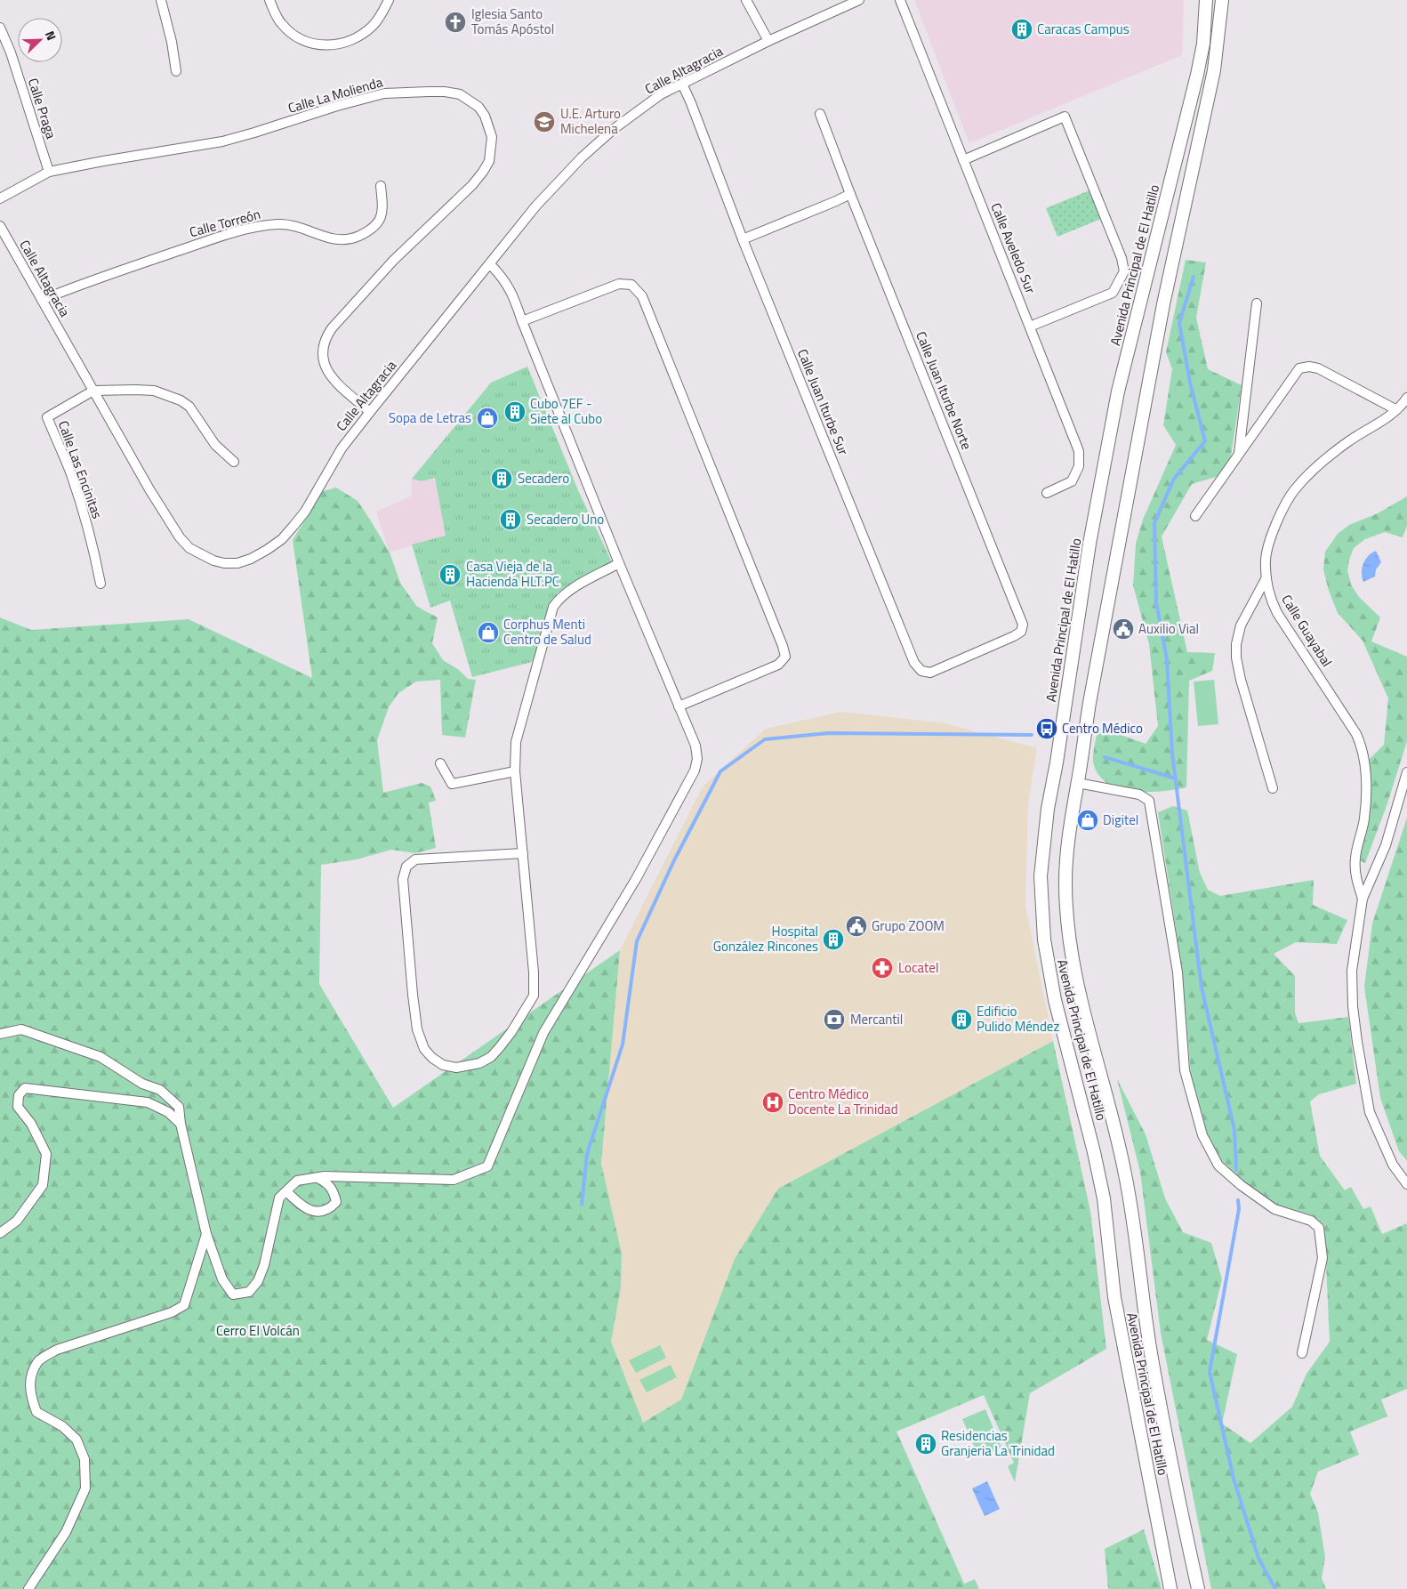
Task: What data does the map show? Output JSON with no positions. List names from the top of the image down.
{
  "streets": {
    "main road": ["Avenida Principal de El Hatillo"],
    "street": [
      "Calle Altagracia",
      "Calle La Molienda",
      "Calle Praga",
      "Calle Torreón",
      "Calle Aveledo Sur",
      "Calle Juan Iturbe Norte",
      "Calle Juan Iturbe Sur",
      "Calle Las Encinitas",
      "Calle Guayabal"
    ]
  },
  "crossings": [
    ["Calle Altagracia", "Calle La Molienda"],
    ["Calle Altagracia", "Calle Torreón"],
    ["Calle Altagracia", "Calle Juan Iturbe Sur"],
    ["Calle Altagracia", "Calle Las Encinitas"],
    ["Calle La Molienda", "Calle Praga"],
    ["Calle Juan Iturbe Norte", "Calle Juan Iturbe Sur"]
  ],
  "parks": ["Cerro El Volcán"],
  "places": {
    "church": ["Iglesia Santo Tomás Apóstol"],
    "building": [
      "Caracas Campus",
      "Cubo 7EF - Siete al Cubo",
      "Secadero",
      "Secadero Uno",
      "Casa Vieja de la Hacienda HLT.PC",
      "Hospital González Rincones",
      "Edificio Pulido Méndez",
      "Residencias Granjeria La Trinidad"
    ],
    "school or university": ["U.E. Arturo Michelena"],
    "shop": ["Sopa de Letras", "Corphus Menti Centro de Salud", "Digitel"],
    "public building": ["Auxilio Vial", "Grupo ZOOM"],
    "bus stop": ["Centro Médico"],
    "pharmacy": ["Locatel"],
    "bank": ["Mercantil"],
    "hospital": ["Centro Médico Docente La Trinidad"]
  },
  "north": "top right"
}
